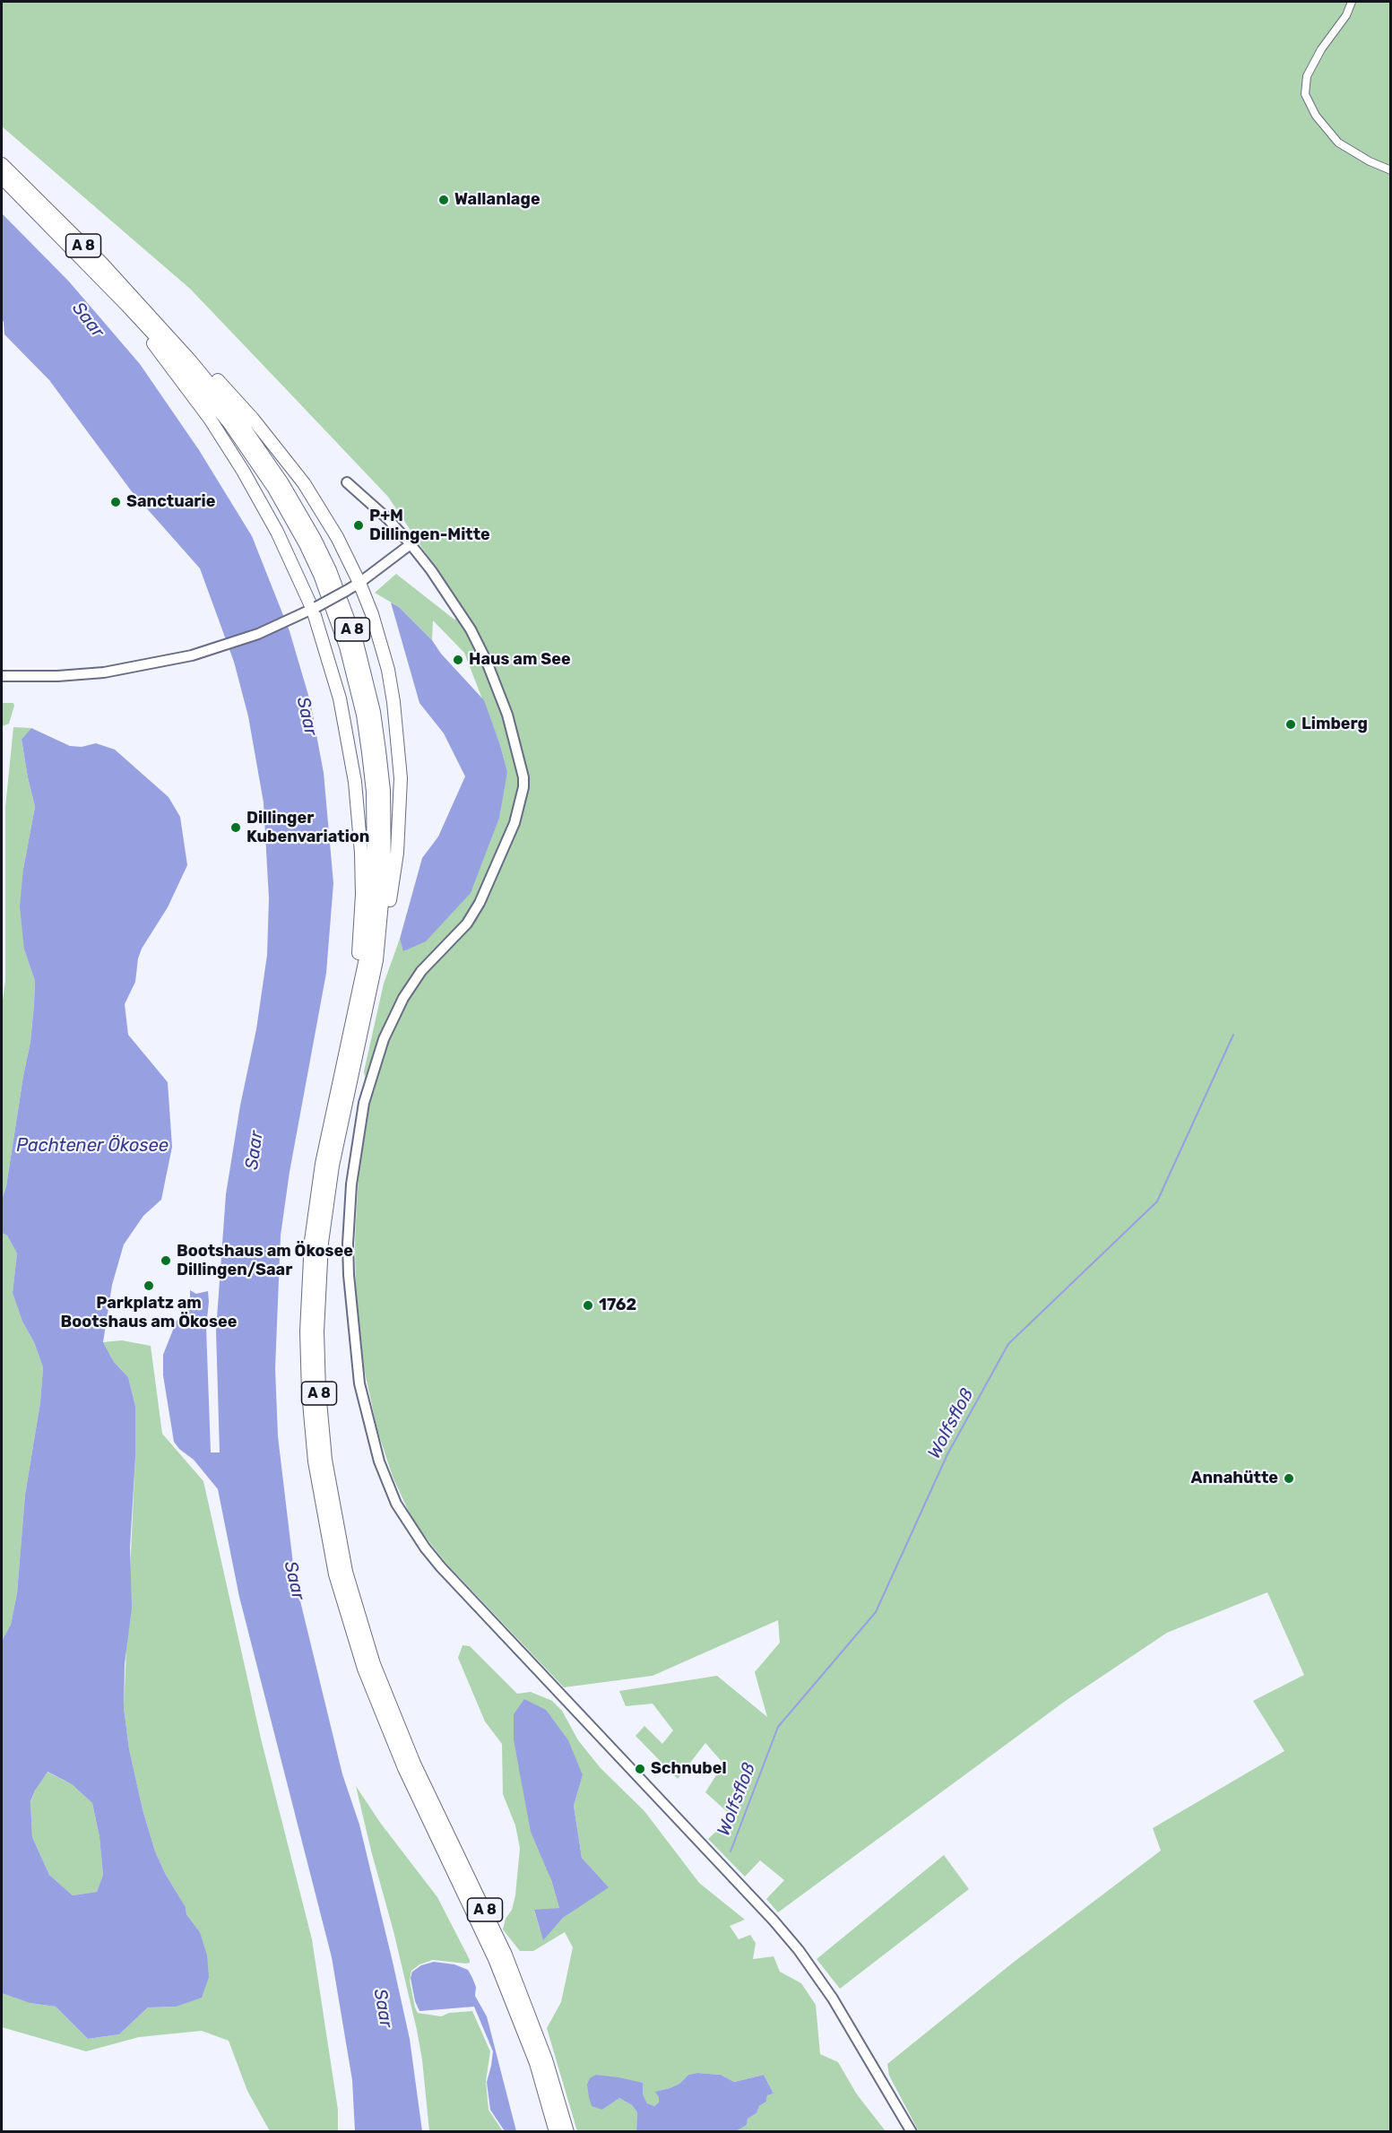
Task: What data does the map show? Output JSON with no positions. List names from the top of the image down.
{
  "streets": {
    "highway": ["A 8"]
  },
  "water": ["Saar", "Pachtener Ökosee", "Wolfsfloß"],
  "places": [
    "Wallanlage",
    "Sanctuarie",
    "P+M Dillingen-Mitte",
    "Haus am See",
    "Limberg",
    "Dillinger Kubenvariation",
    "Bootshaus am Ökosee Dillingen/Saar",
    "Parkplatz am Bootshaus am Ökosee",
    "1762",
    "Annahütte",
    "Schnubel"
  ]
}
